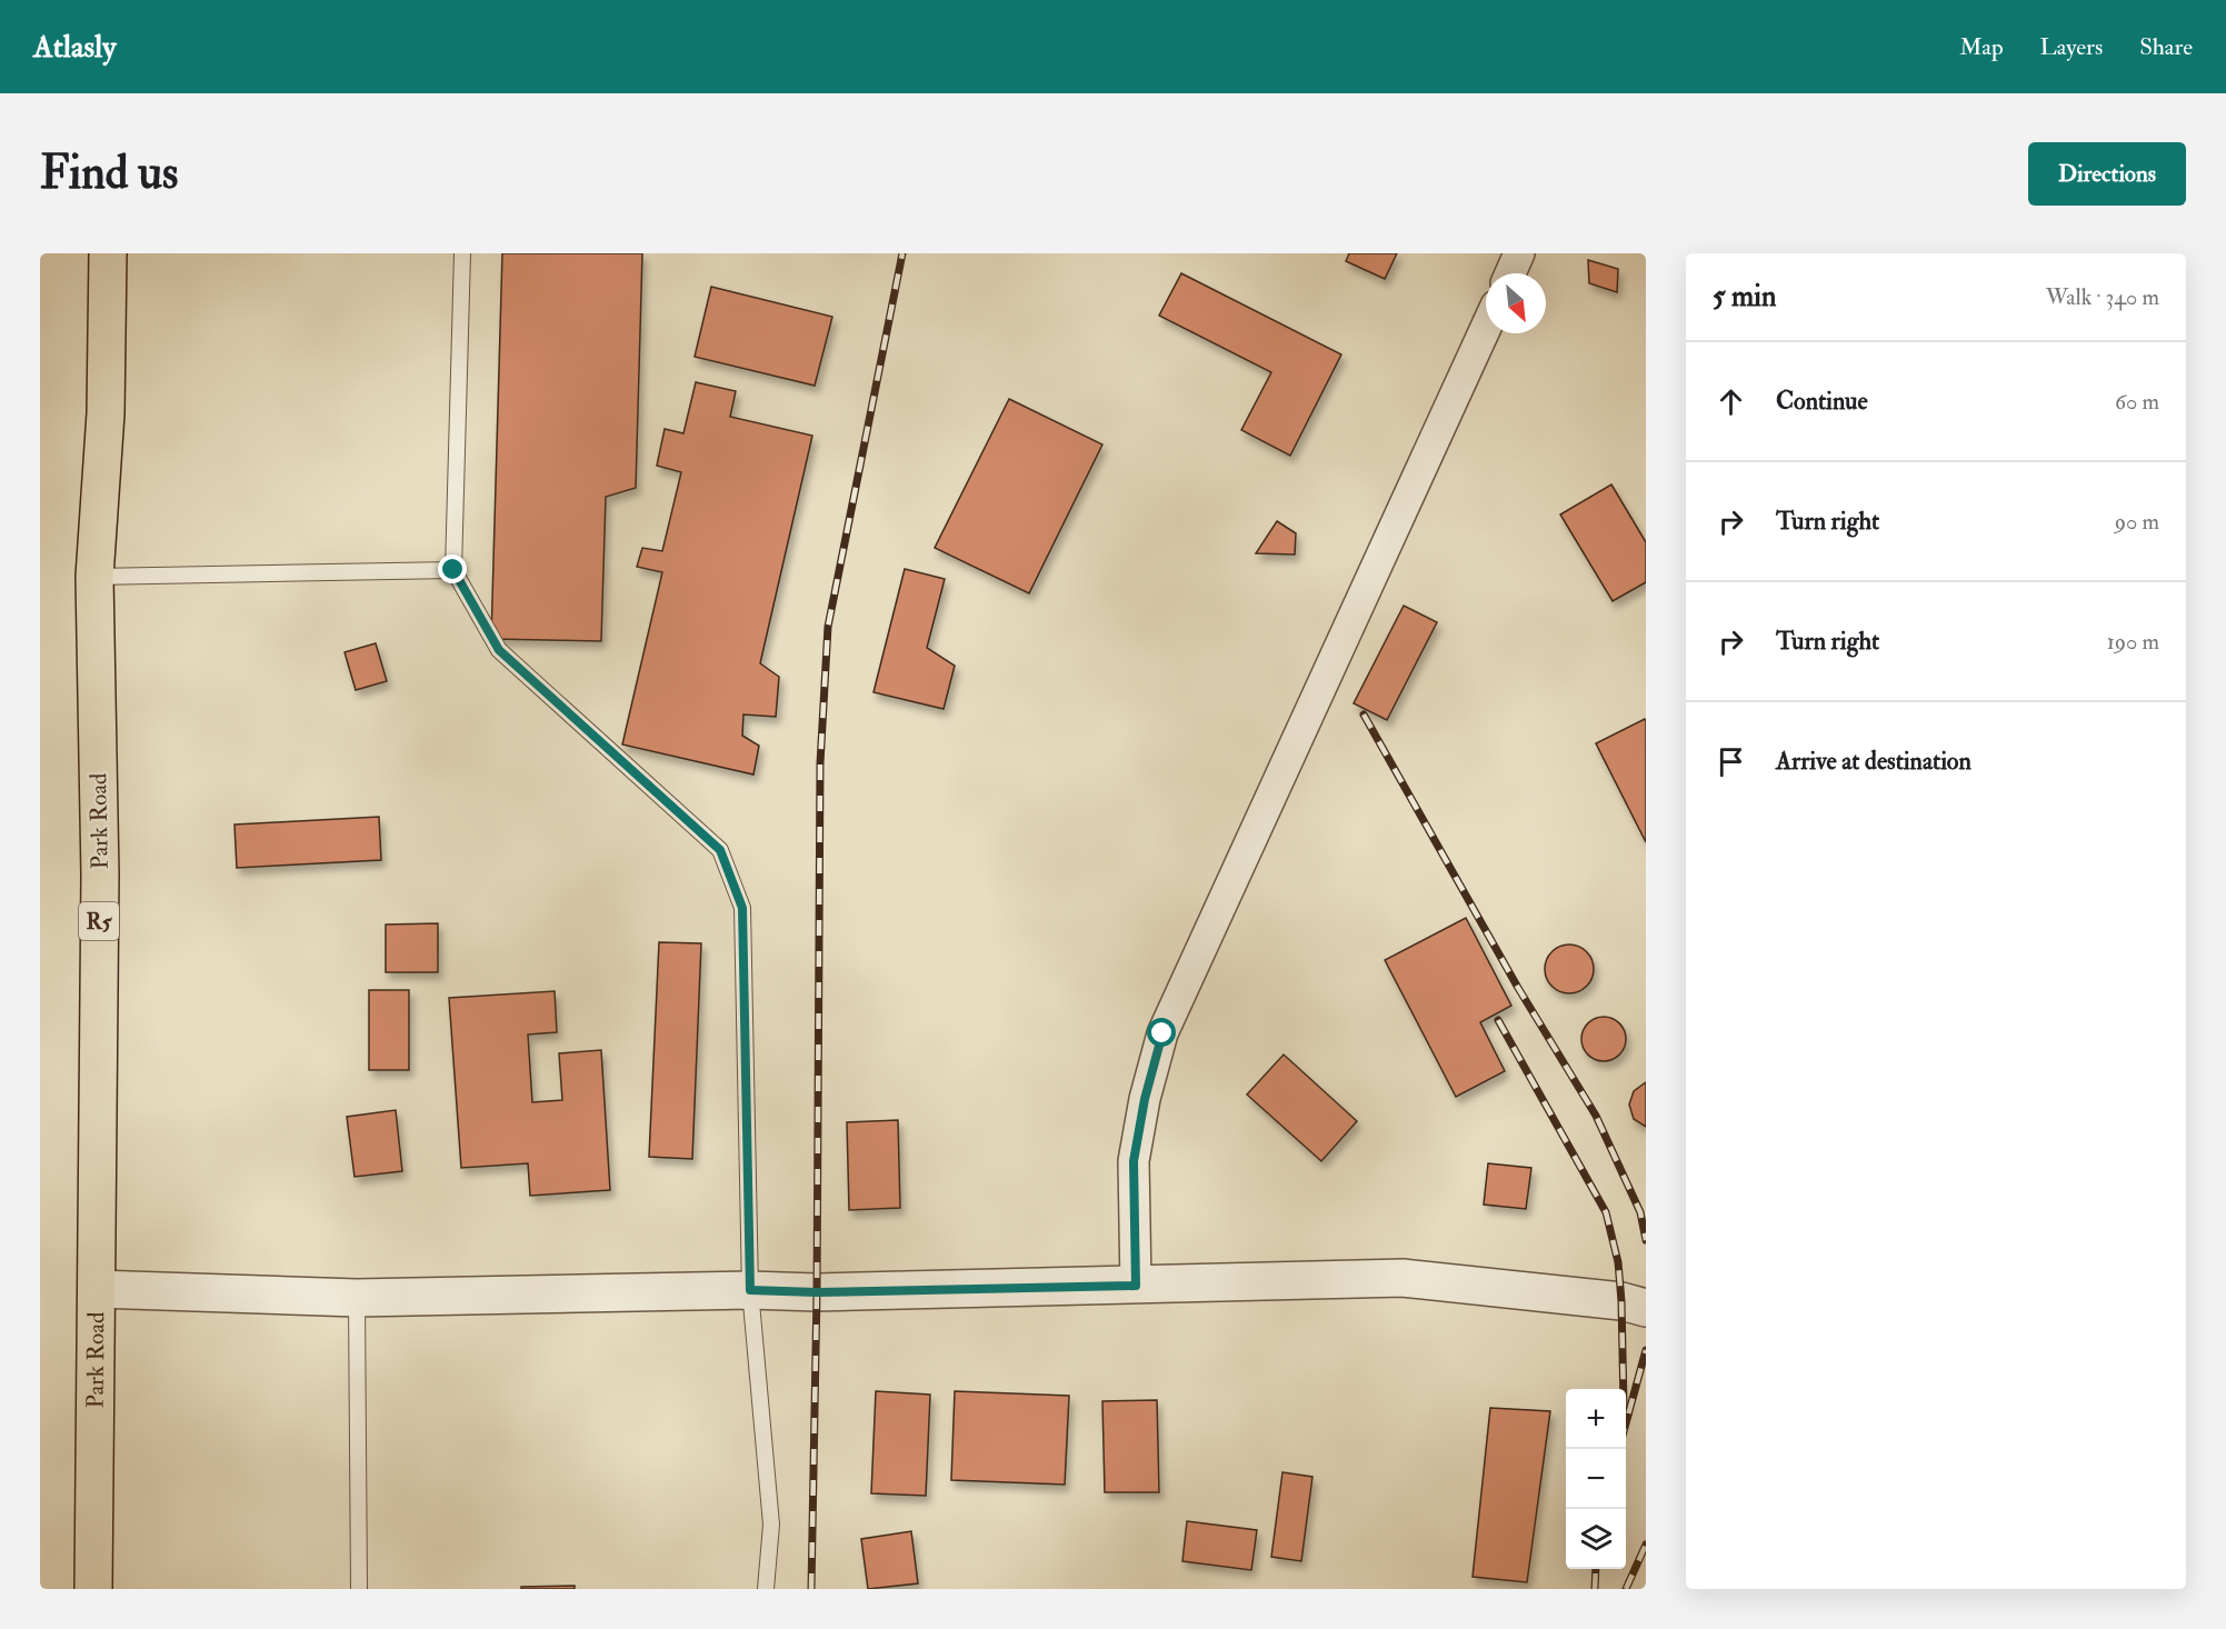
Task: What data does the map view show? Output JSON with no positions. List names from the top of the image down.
{
  "streets": {
    "highway": ["Park Road", "R5"]
  },
  "north": "bottom right",
  "page": {
    "header": "Atlasly",
    "nav": ["Map", "Layers", "Share"],
    "buttons": "Directions",
    "title": "Find us",
    "heading": ["5 min", "Walk · 340 m"],
    "list": [
      ["Continue", "60 m"],
      ["Turn right", "90 m"],
      ["Turn right", "190 m"],
      "Arrive at destination"
    ],
    "map_buttons": ["+", "−"]
  }
}
